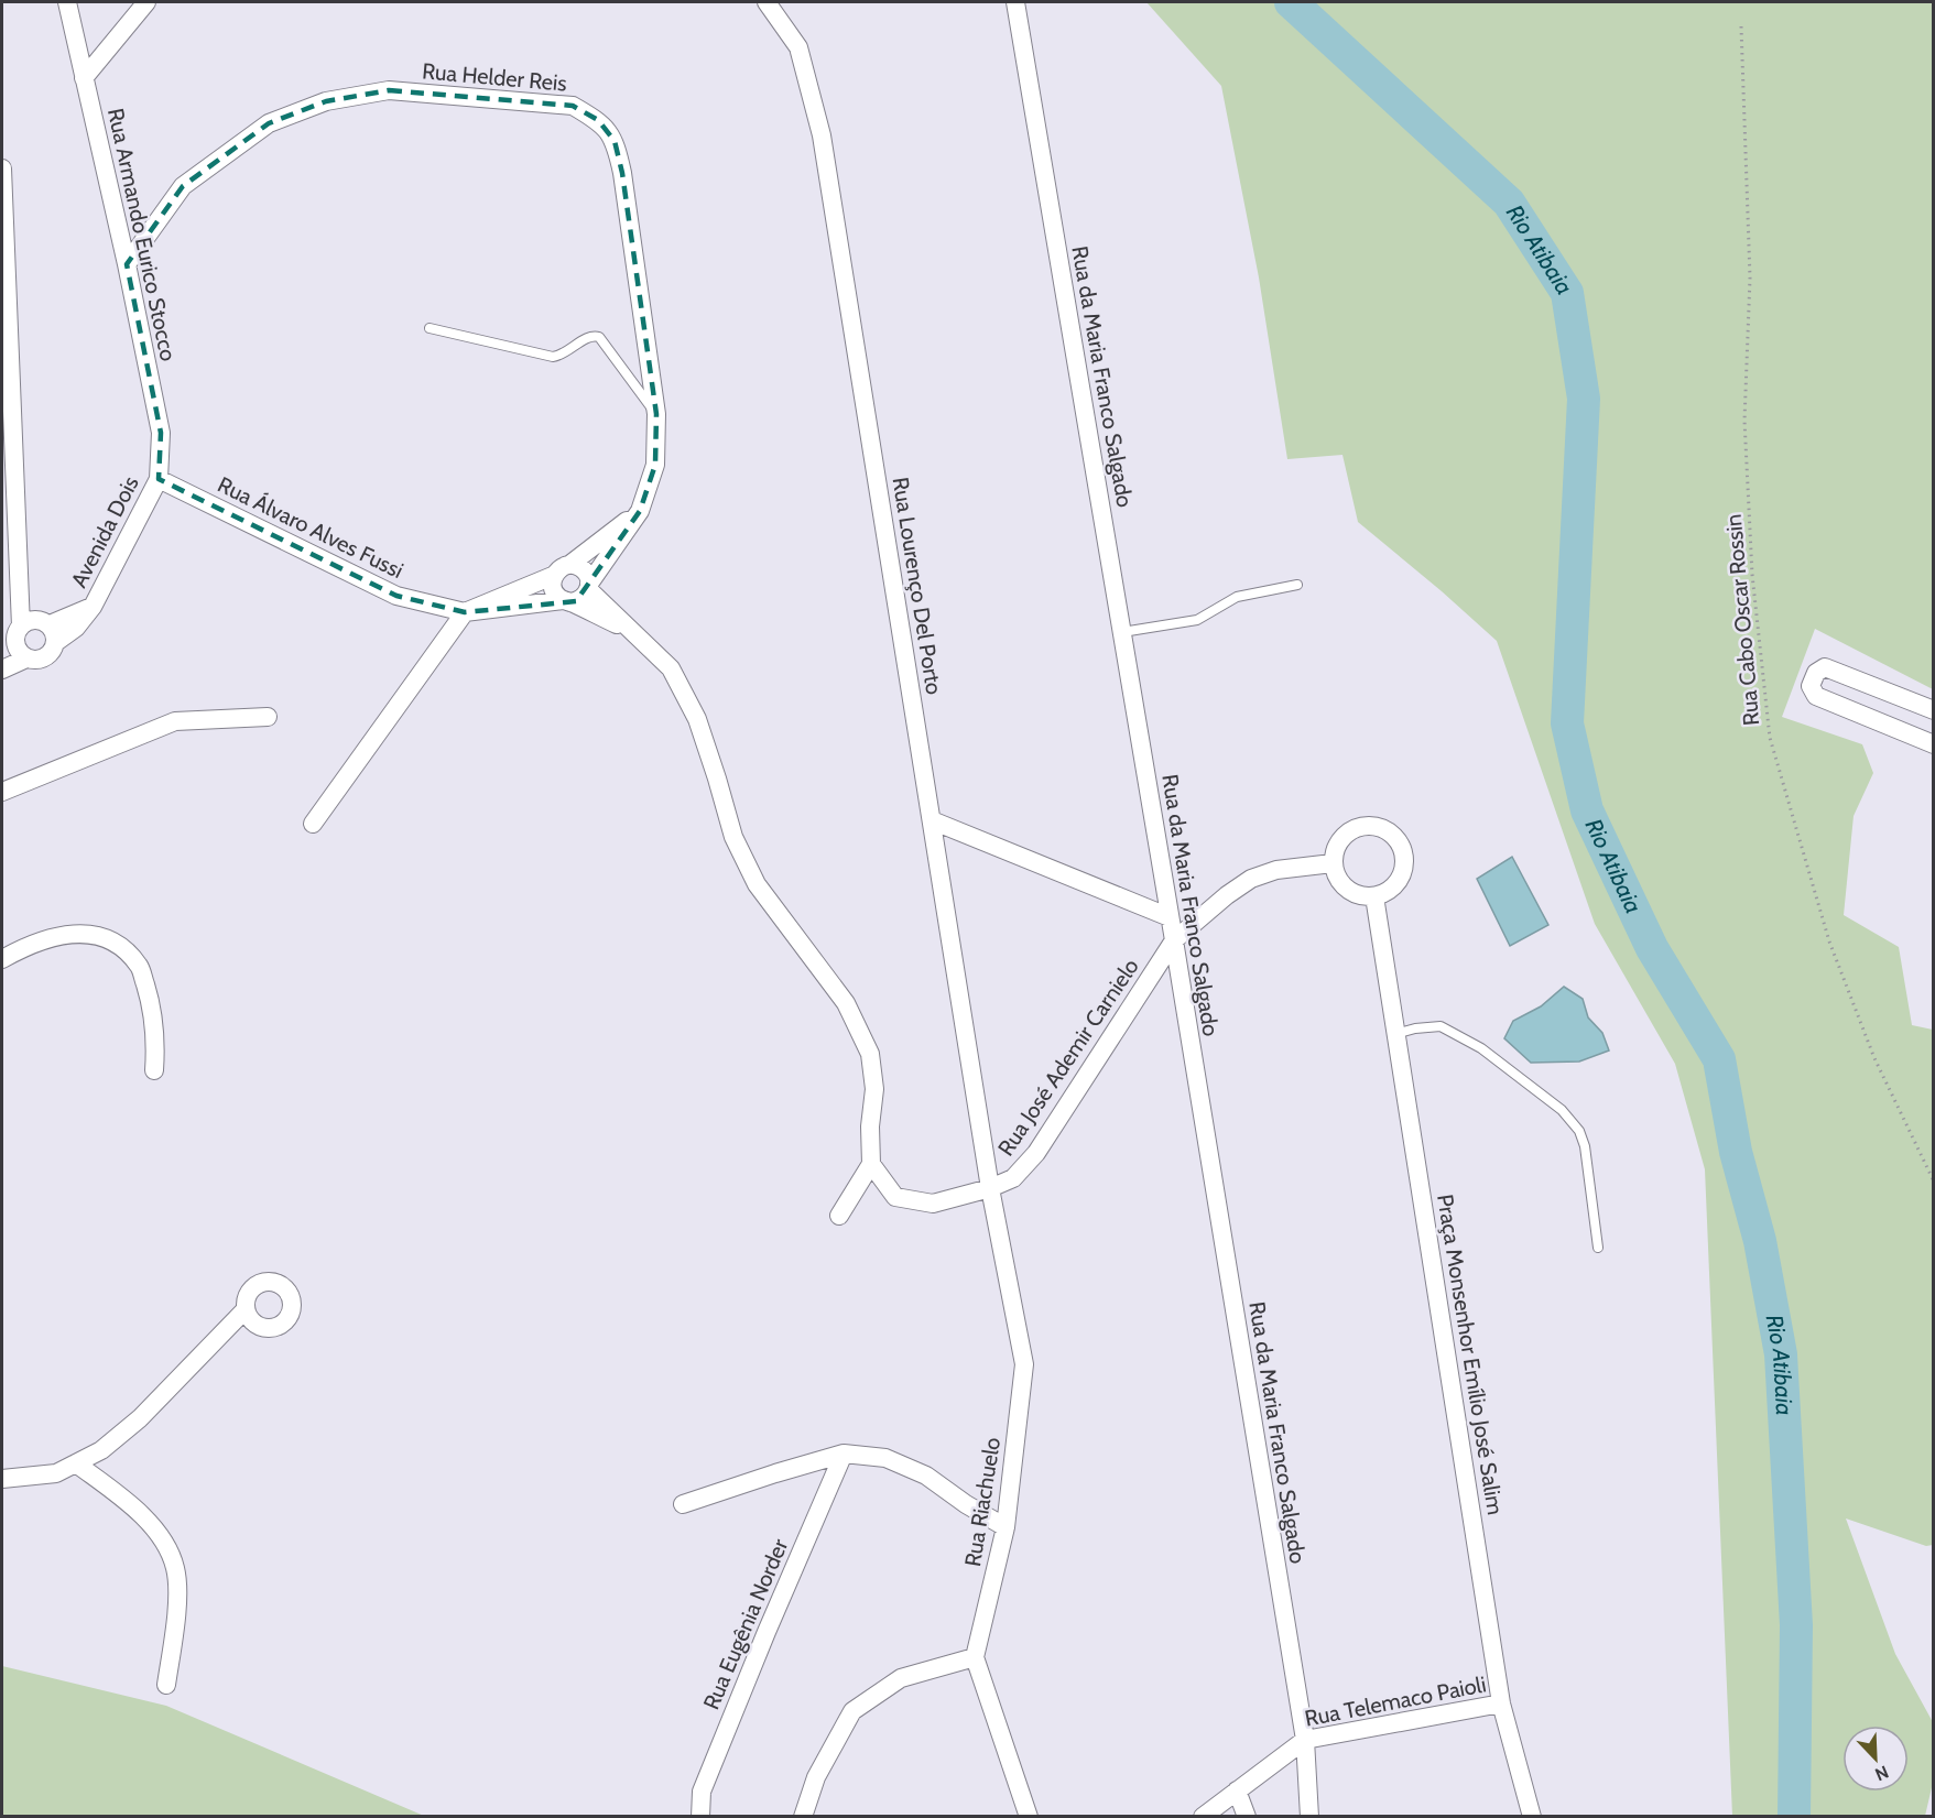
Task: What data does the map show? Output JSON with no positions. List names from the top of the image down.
{
  "streets": {
    "street": [
      "Rua Helder Reis",
      "Rua Armando Eurico Stocco",
      "Rua da Maria Franco Salgado",
      "Rua Álvaro Alves Fussi",
      "Avenida Dois",
      "Rua Lourenço Del Porto",
      "Rua José Ademir Carnielo",
      "Praça Monsenhor Emílio José Salim",
      "Rua Riachuelo",
      "Rua Eugênia Norder",
      "Rua Telemaco Paioli"
    ],
    "path": ["Rua Cabo Oscar Rossin"]
  },
  "crossings": [
    ["Rua Helder Reis", "Rua Armando Eurico Stocco"],
    ["Rua Helder Reis", "Rua Álvaro Alves Fussi"],
    ["Rua Armando Eurico Stocco", "Rua Álvaro Alves Fussi"],
    ["Rua Armando Eurico Stocco", "Avenida Dois"],
    ["Rua da Maria Franco Salgado", "Rua José Ademir Carnielo"],
    ["Rua da Maria Franco Salgado", "Rua Telemaco Paioli"],
    ["Rua Álvaro Alves Fussi", "Avenida Dois"],
    ["Rua Lourenço Del Porto", "Rua José Ademir Carnielo"],
    ["Rua Lourenço Del Porto", "Rua Riachuelo"],
    ["Rua José Ademir Carnielo", "Praça Monsenhor Emílio José Salim"],
    ["Rua José Ademir Carnielo", "Rua Riachuelo"],
    ["Praça Monsenhor Emílio José Salim", "Rua Telemaco Paioli"]
  ],
  "water": ["Rio Atibaia"],
  "north": "bottom right"
}
